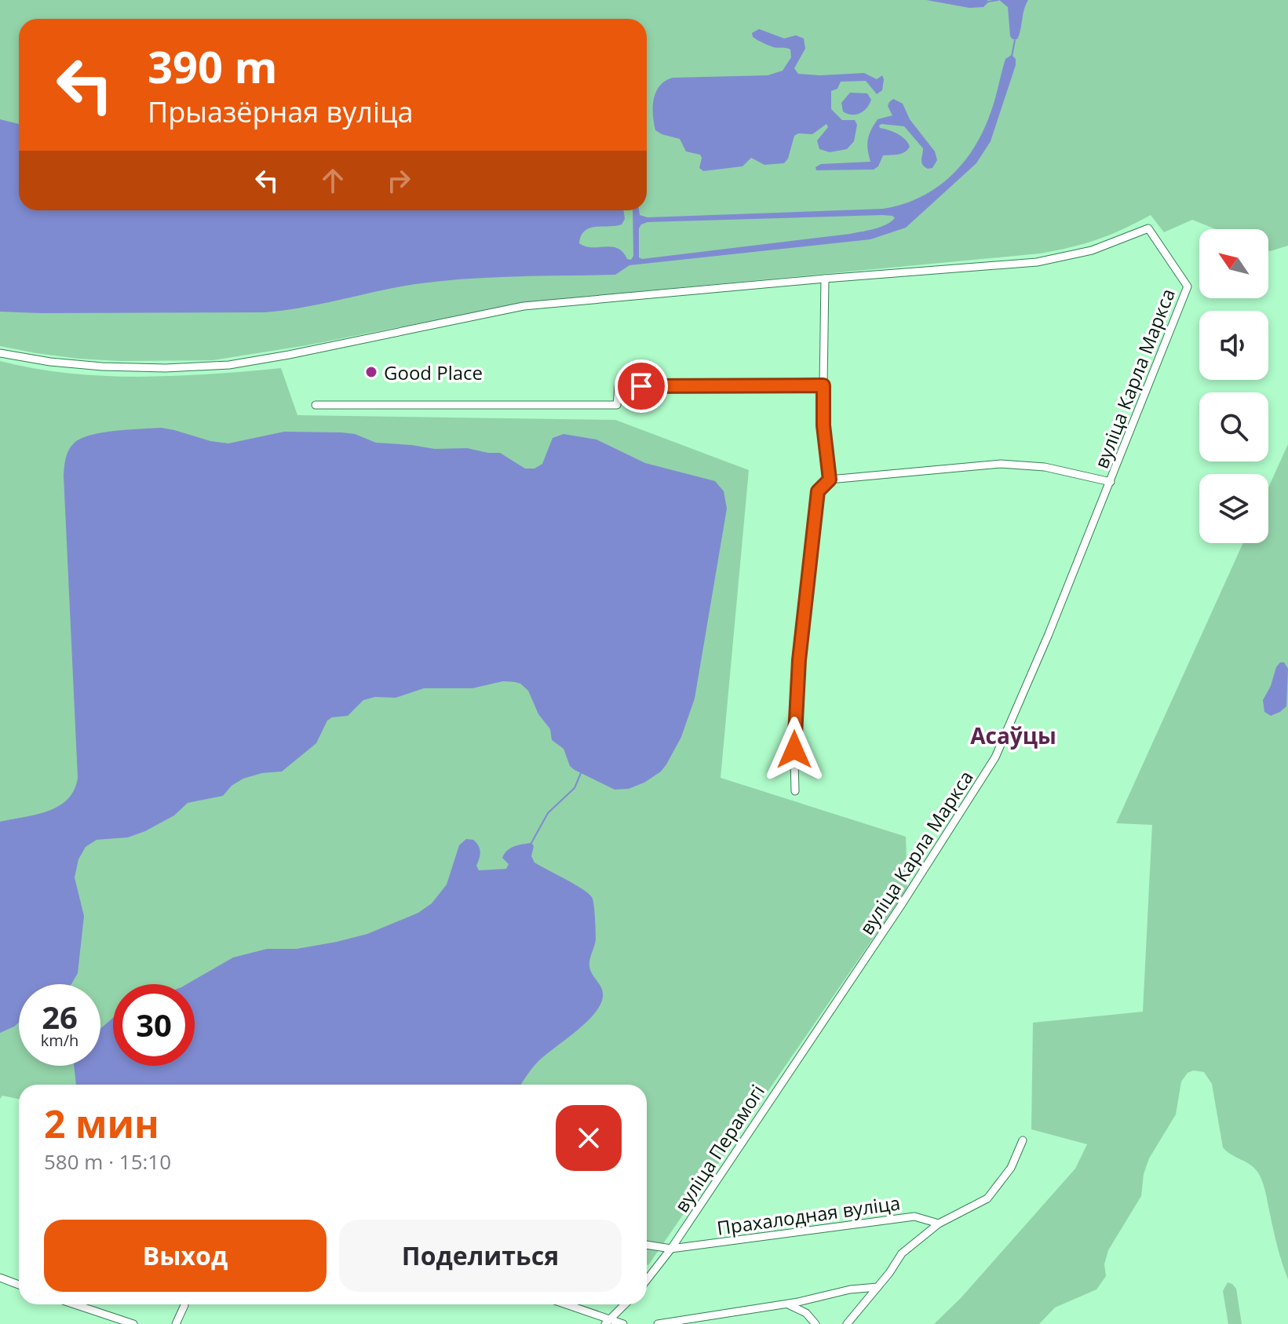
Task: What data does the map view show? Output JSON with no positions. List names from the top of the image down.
{
  "streets": {
    "street": ["вуліца Карла Маркса", "вуліца Перамогі", "Прахалодная вуліца"]
  },
  "crossings": [
    ["вуліца Карла Маркса", "вуліца Перамогі"],
    ["вуліца Перамогі", "Прахалодная вуліца"]
  ],
  "districts": ["Асаўцы"],
  "places": ["Good Place"],
  "north": "top left",
  "page": {
    "turn": ["390 m", "Прыазёрная вуліца"],
    "speed": "26 km/h",
    "limit": "30",
    "heading": ["2 мин", "580 m · 15:10"],
    "buttons": ["Выход", "Поделиться"]
  }
}
